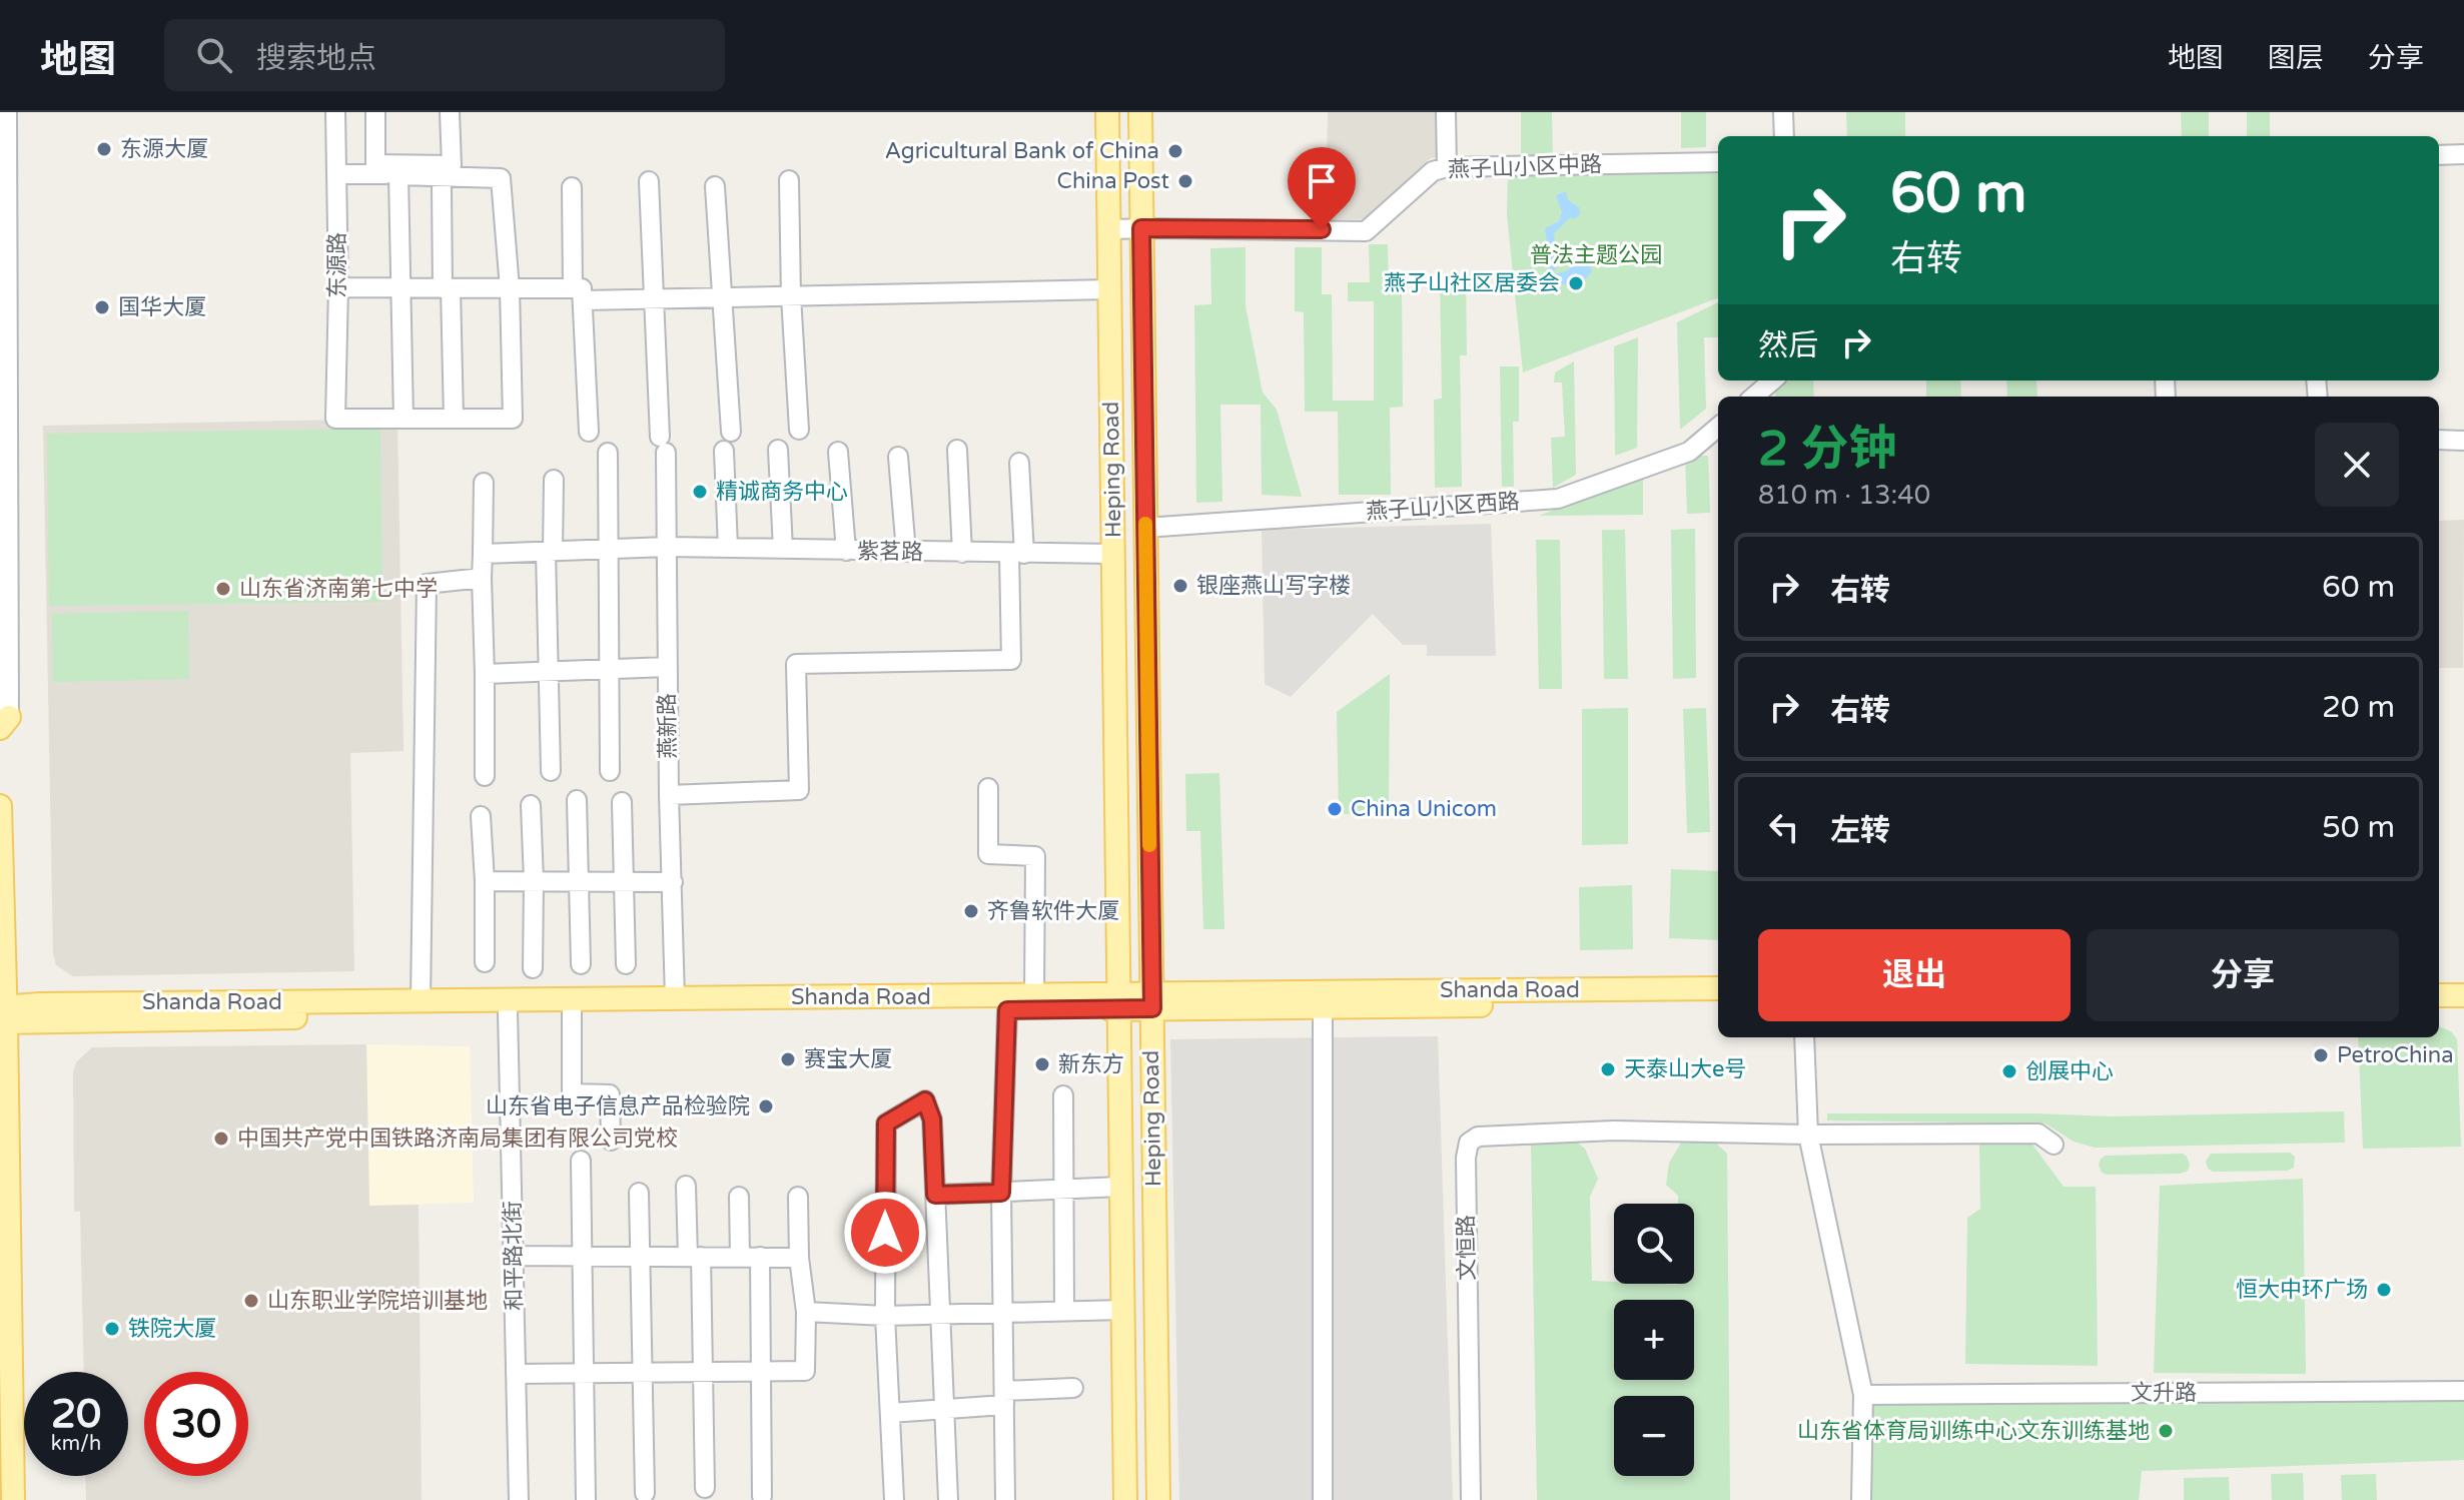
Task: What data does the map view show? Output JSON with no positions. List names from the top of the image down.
{
  "streets": {
    "main road": ["Heping Road", "Shanda Road"],
    "street": [
      "燕子山小区中路",
      "东源路",
      "燕子山小区西路",
      "紫茗路",
      "燕新路",
      "文恒路",
      "和平路北街",
      "文升路"
    ]
  },
  "crossings": [
    ["燕子山小区中路", "Heping Road"],
    ["Heping Road", "燕子山小区西路"],
    ["Heping Road", "紫茗路"],
    ["Heping Road", "Shanda Road"],
    ["紫茗路", "燕新路"],
    ["燕新路", "Shanda Road"],
    ["Shanda Road", "和平路北街"]
  ],
  "parks": ["普法主题公园"],
  "places": [
    "东源大厦",
    "Agricultural Bank of China",
    "China Post",
    "燕子山社区居委会",
    "国华大厦",
    "精诚商务中心",
    "银座燕山写字楼",
    "山东省济南第七中学",
    "China Unicom",
    "齐鲁软件大厦",
    "PetroChina",
    "赛宝大厦",
    "新东方",
    "天泰山大e号",
    "创展中心",
    "山东省电子信息产品检验院",
    "中国共产党中国铁路济南局集团有限公司党校",
    "恒大中环广场",
    "山东职业学院培训基地",
    "铁院大厦",
    "山东省体育局训练中心文东训练基地"
  ],
  "page": {
    "header": "地图",
    "search": "搜索地点",
    "nav": ["地图", "图层", "分享"],
    "turn": ["60 m", "右转"],
    "then": "然后",
    "heading": ["2 分钟", "810 m · 13:40"],
    "list": [
      {
        "name": "右转",
        "value": "60 m"
      },
      {
        "name": "右转",
        "value": "20 m"
      },
      {
        "name": "左转",
        "value": "50 m"
      }
    ],
    "buttons": ["退出", "分享"],
    "map_buttons": ["+", "−"],
    "speed": "20 km/h",
    "limit": "30"
  }
}
